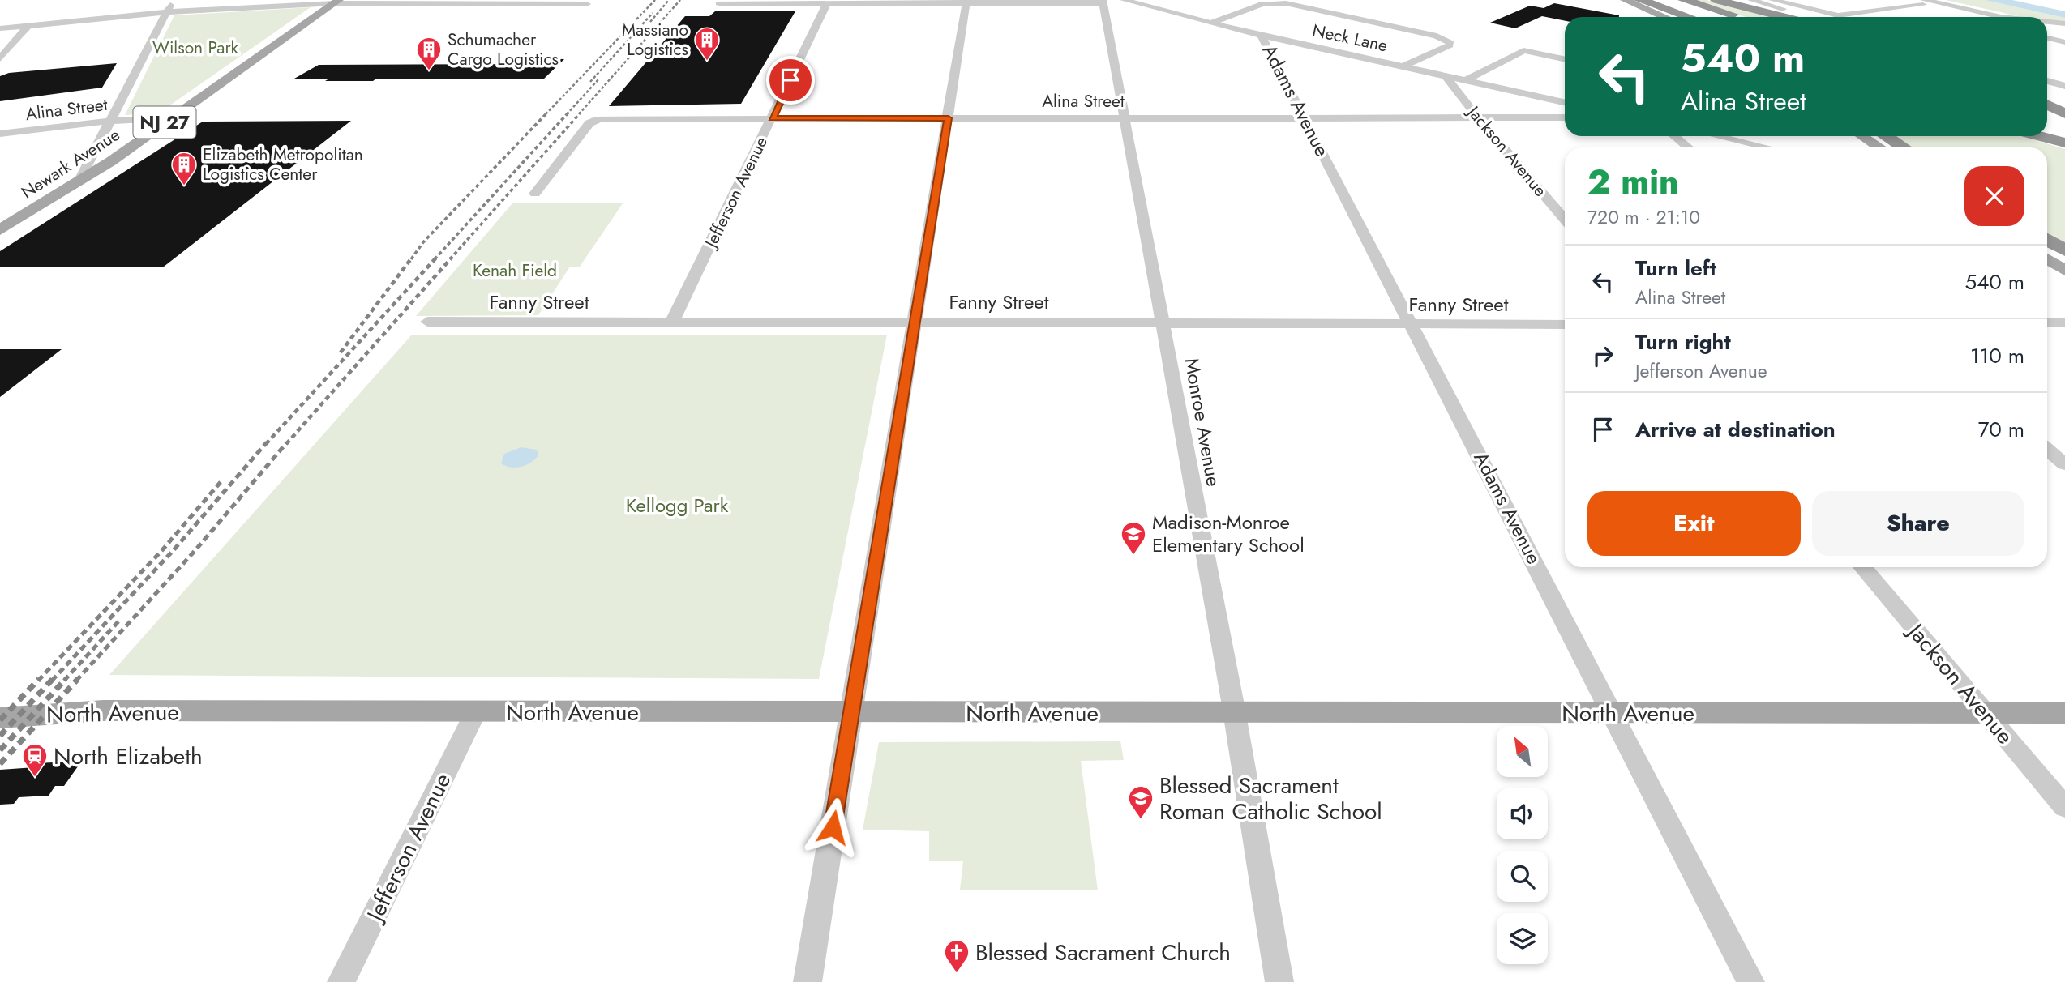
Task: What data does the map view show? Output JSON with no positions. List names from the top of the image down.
{
  "streets": {
    "main road": ["NJ 27", "Newark Avenue", "North Avenue"],
    "street": [
      "Neck Lane",
      "Adams Avenue",
      "Alina Street",
      "Jackson Avenue",
      "Jefferson Avenue",
      "Fanny Street",
      "Monroe Avenue"
    ]
  },
  "crossings": [
    ["Neck Lane", "Adams Avenue"],
    ["Neck Lane", "Jackson Avenue"],
    ["Adams Avenue", "Alina Street"],
    ["Adams Avenue", "Fanny Street"],
    ["Adams Avenue", "North Avenue"],
    ["Alina Street", "Jackson Avenue"],
    ["Alina Street", "Newark Avenue"],
    ["Alina Street", "Jefferson Avenue"],
    ["Alina Street", "Monroe Avenue"],
    ["Jackson Avenue", "North Avenue"],
    ["Jefferson Avenue", "Fanny Street"],
    ["Jefferson Avenue", "North Avenue"],
    ["Fanny Street", "Monroe Avenue"],
    ["Monroe Avenue", "North Avenue"]
  ],
  "parks": ["Wilson Park", "Kenah Field", "Kellogg Park"],
  "places": {
    "building": ["Massiano Logistics", "Schumacher Cargo Logistics", "Elizabeth Metropolitan Logistics Center"],
    "school or university": ["Madison-Monroe Elementary School", "Blessed Sacrament Roman Catholic School"],
    "station": ["North Elizabeth"],
    "church": ["Blessed Sacrament Church"]
  },
  "north": "top left",
  "page": {
    "turn": ["540 m", "Alina Street"],
    "heading": ["2 min", "720 m · 21:10"],
    "list": [
      {
        "name": "Turn left",
        "note": "Alina Street",
        "value": "540 m"
      },
      {
        "name": "Turn right",
        "note": "Jefferson Avenue",
        "value": "110 m"
      },
      {
        "name": "Arrive at destination",
        "value": "70 m"
      }
    ],
    "buttons": ["Exit", "Share"]
  }
}
